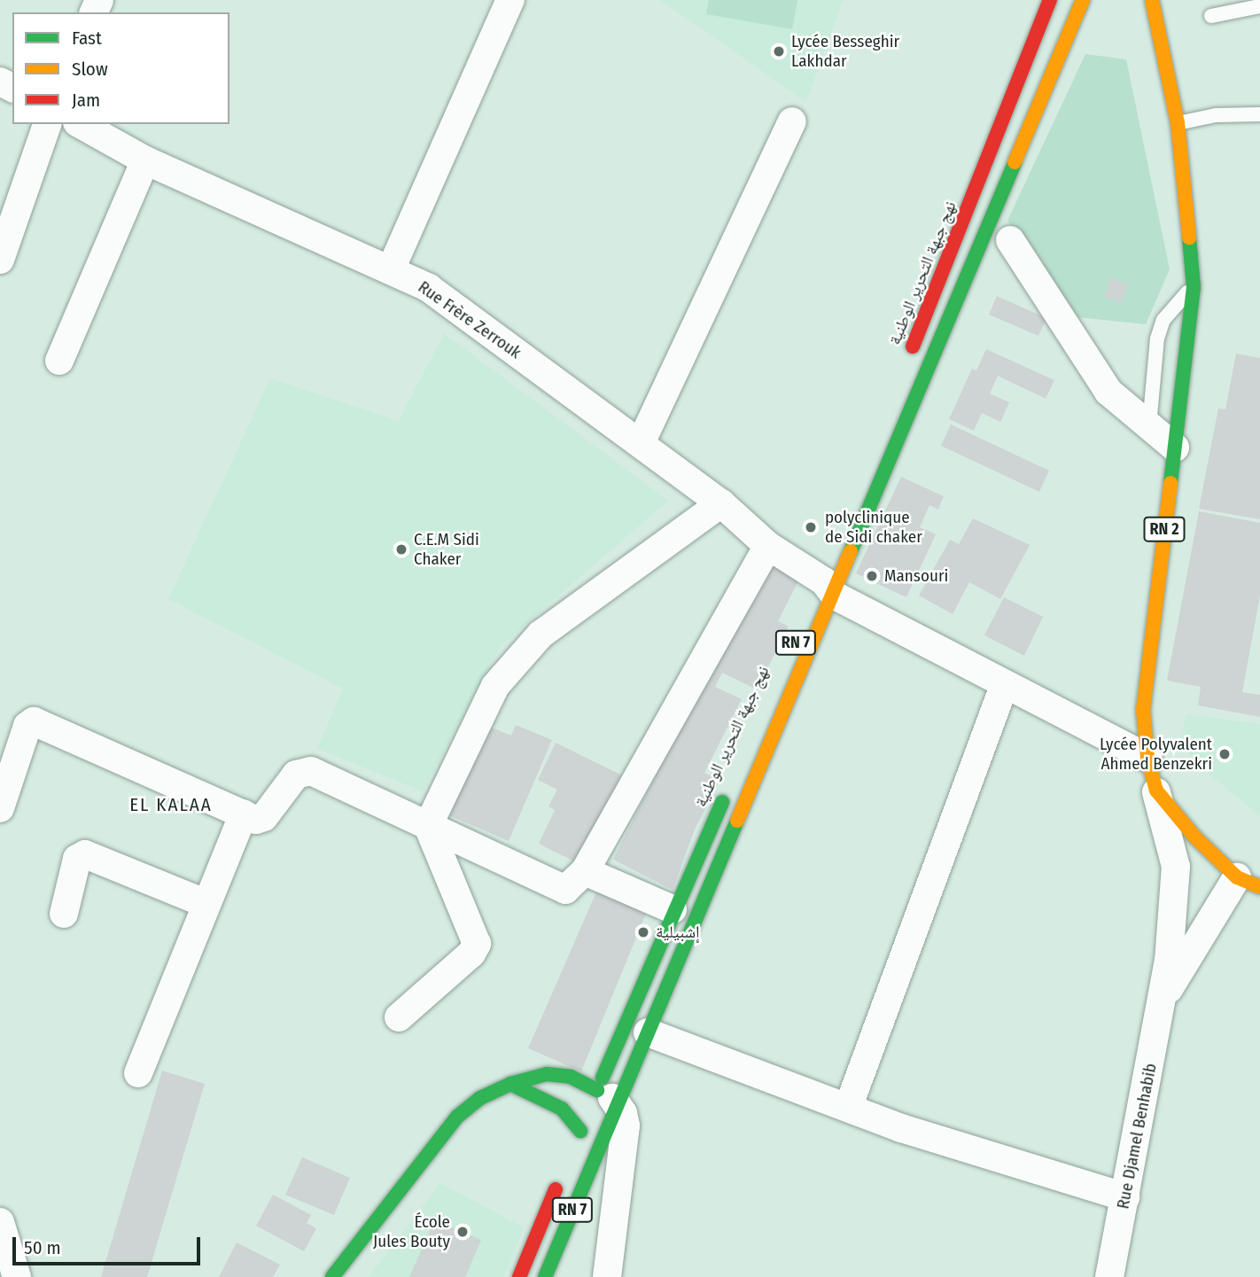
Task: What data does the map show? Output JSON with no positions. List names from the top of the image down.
{
  "streets": {
    "main road": ["نهج جبهة التحرير الوطنية", "RN 2", "RN 7"],
    "street": ["Rue Frère Zerrouk", "Rue Djamel Benhabib"]
  },
  "crossings": [
    ["نهج جبهة التحرير الوطنية", "Rue Frère Zerrouk"],
    ["نهج جبهة التحرير الوطنية", "RN 7"],
    ["Rue Frère Zerrouk", "RN 2"]
  ],
  "districts": ["EL KALAA"],
  "places": [
    "Lycée Besseghir Lakhdar",
    "polyclinique de Sidi chaker",
    "C.E.M Sidi Chaker",
    "Mansouri",
    "Lycée Polyvalent Ahmed Benzekri",
    "إشبيلية",
    "École Jules Bouty"
  ],
  "legend": ["Fast", "Slow", "Jam"],
  "scale_bar": "50 m"
}
